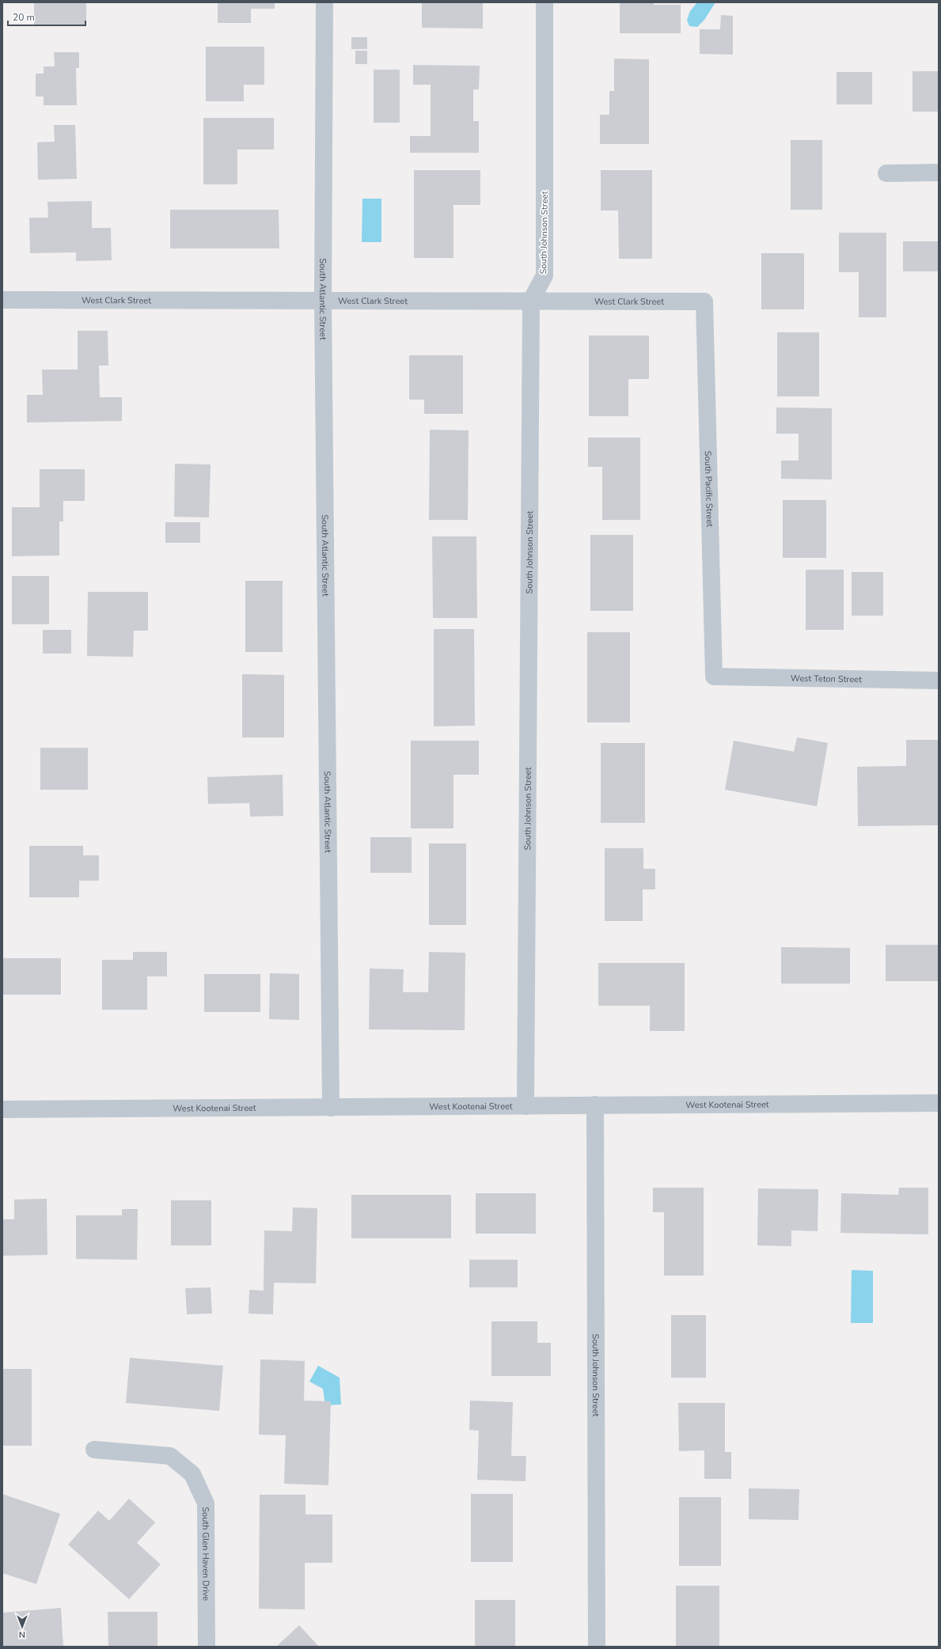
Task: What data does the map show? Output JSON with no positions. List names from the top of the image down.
{
  "streets": {
    "street": [
      "South Johnson Street",
      "South Atlantic Street",
      "West Clark Street",
      "South Pacific Street",
      "West Teton Street",
      "West Kootenai Street",
      "South Glen Haven Drive"
    ]
  },
  "crossings": [
    ["South Johnson Street", "West Clark Street"],
    ["South Johnson Street", "West Kootenai Street"],
    ["South Atlantic Street", "West Clark Street"],
    ["South Atlantic Street", "West Kootenai Street"],
    ["West Clark Street", "South Pacific Street"],
    ["South Pacific Street", "West Teton Street"]
  ],
  "scale_bar": "20 m",
  "north": "bottom"
}
